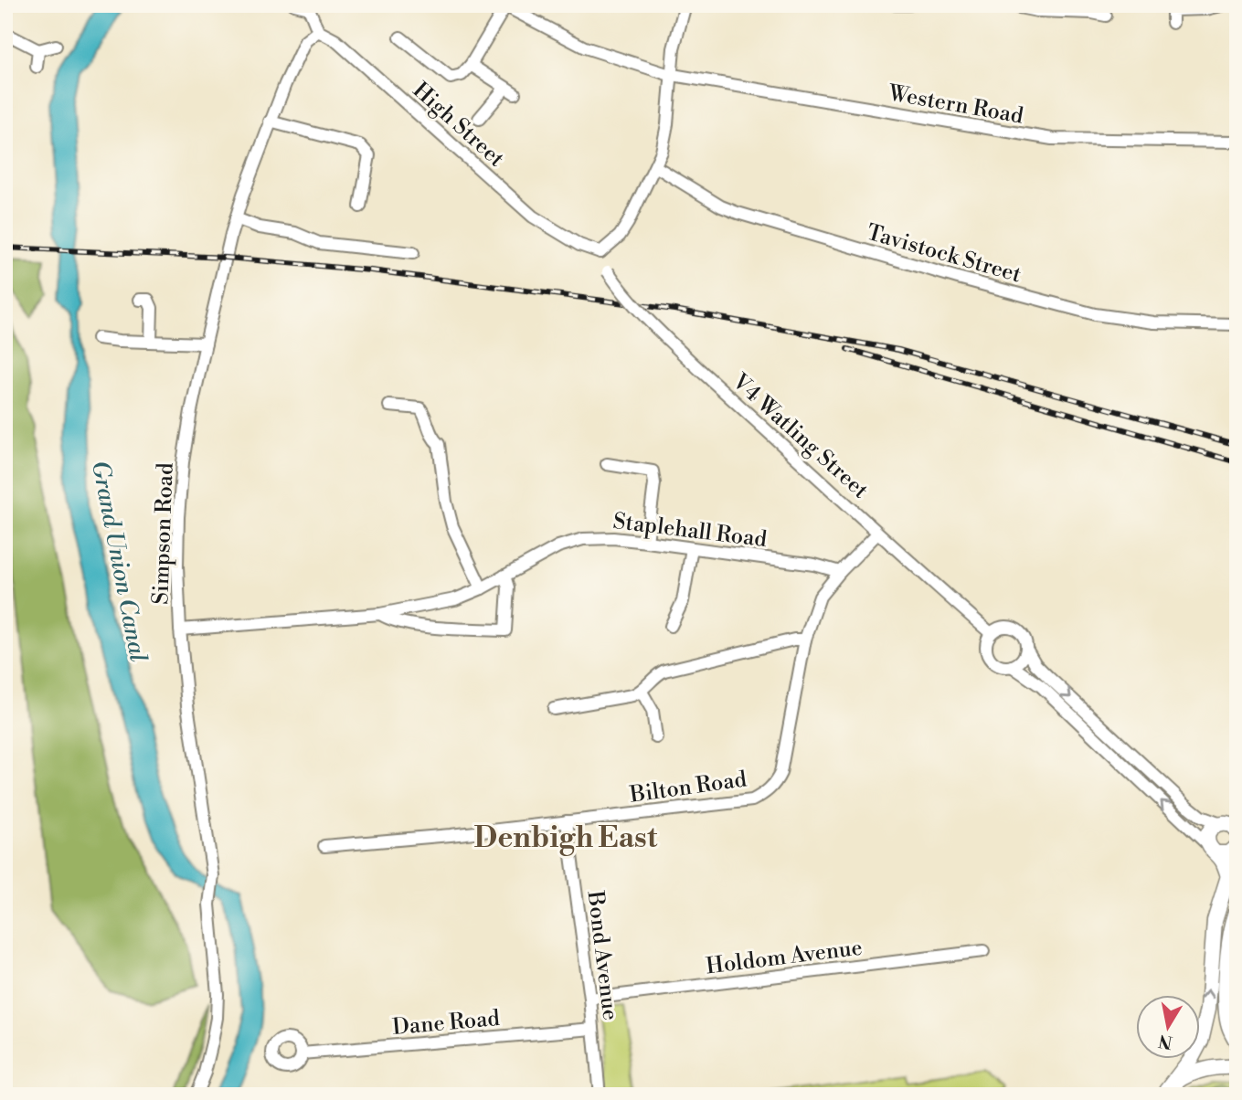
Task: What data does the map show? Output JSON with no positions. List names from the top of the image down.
{
  "streets": {
    "street": [
      "Western Road",
      "High Street",
      "Tavistock Street",
      "V4 Watling Street",
      "Staplehall Road",
      "Simpson Road",
      "Bilton Road",
      "Bond Avenue",
      "Holdom Avenue",
      "Dane Road"
    ]
  },
  "crossings": [
    ["High Street", "V4 Watling Street"],
    ["High Street", "Simpson Road"],
    ["V4 Watling Street", "Bilton Road"],
    ["Staplehall Road", "Simpson Road"],
    ["Staplehall Road", "Bilton Road"],
    ["Bilton Road", "Bond Avenue"],
    ["Bond Avenue", "Holdom Avenue"],
    ["Bond Avenue", "Dane Road"]
  ],
  "districts": ["Denbigh East"],
  "water": ["Grand Union Canal"],
  "north": "bottom"
}
